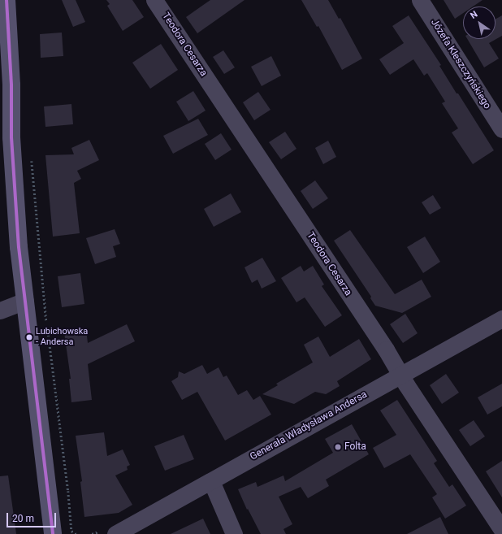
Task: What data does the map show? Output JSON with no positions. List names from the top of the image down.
{
  "streets": {
    "street": ["Teodora Cesarza", "Józefa Kleszczyńskiego", "Generała Władysława Andersa"]
  },
  "crossings": [
    ["Teodora Cesarza", "Generała Władysława Andersa"]
  ],
  "places": ["Lubichowska - Andersa", "Folta"],
  "scale_bar": "20 m",
  "north": "top left"
}
